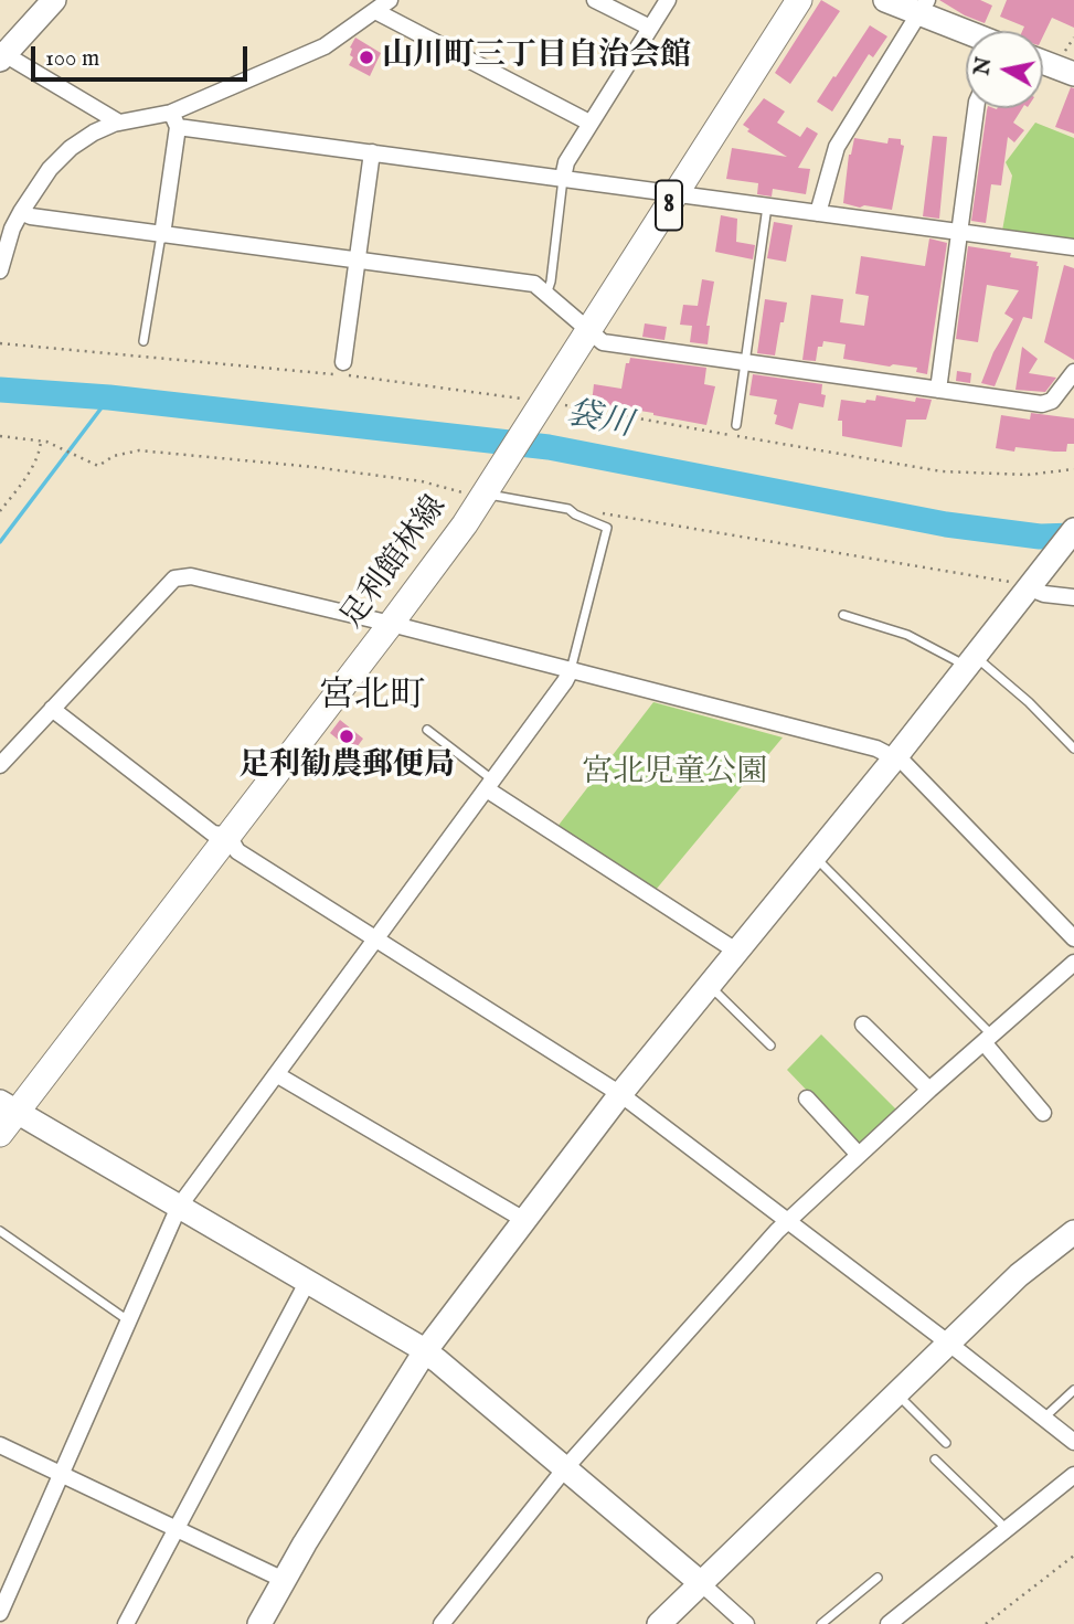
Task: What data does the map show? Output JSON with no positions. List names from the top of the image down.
{
  "streets": {
    "main road": ["8", "足利館林線"]
  },
  "districts": ["宮北町"],
  "water": ["袋川"],
  "parks": ["宮北児童公園"],
  "places": ["山川町三丁目自治会館", "足利勧農郵便局"],
  "scale_bar": "100 m",
  "north": "left"
}
